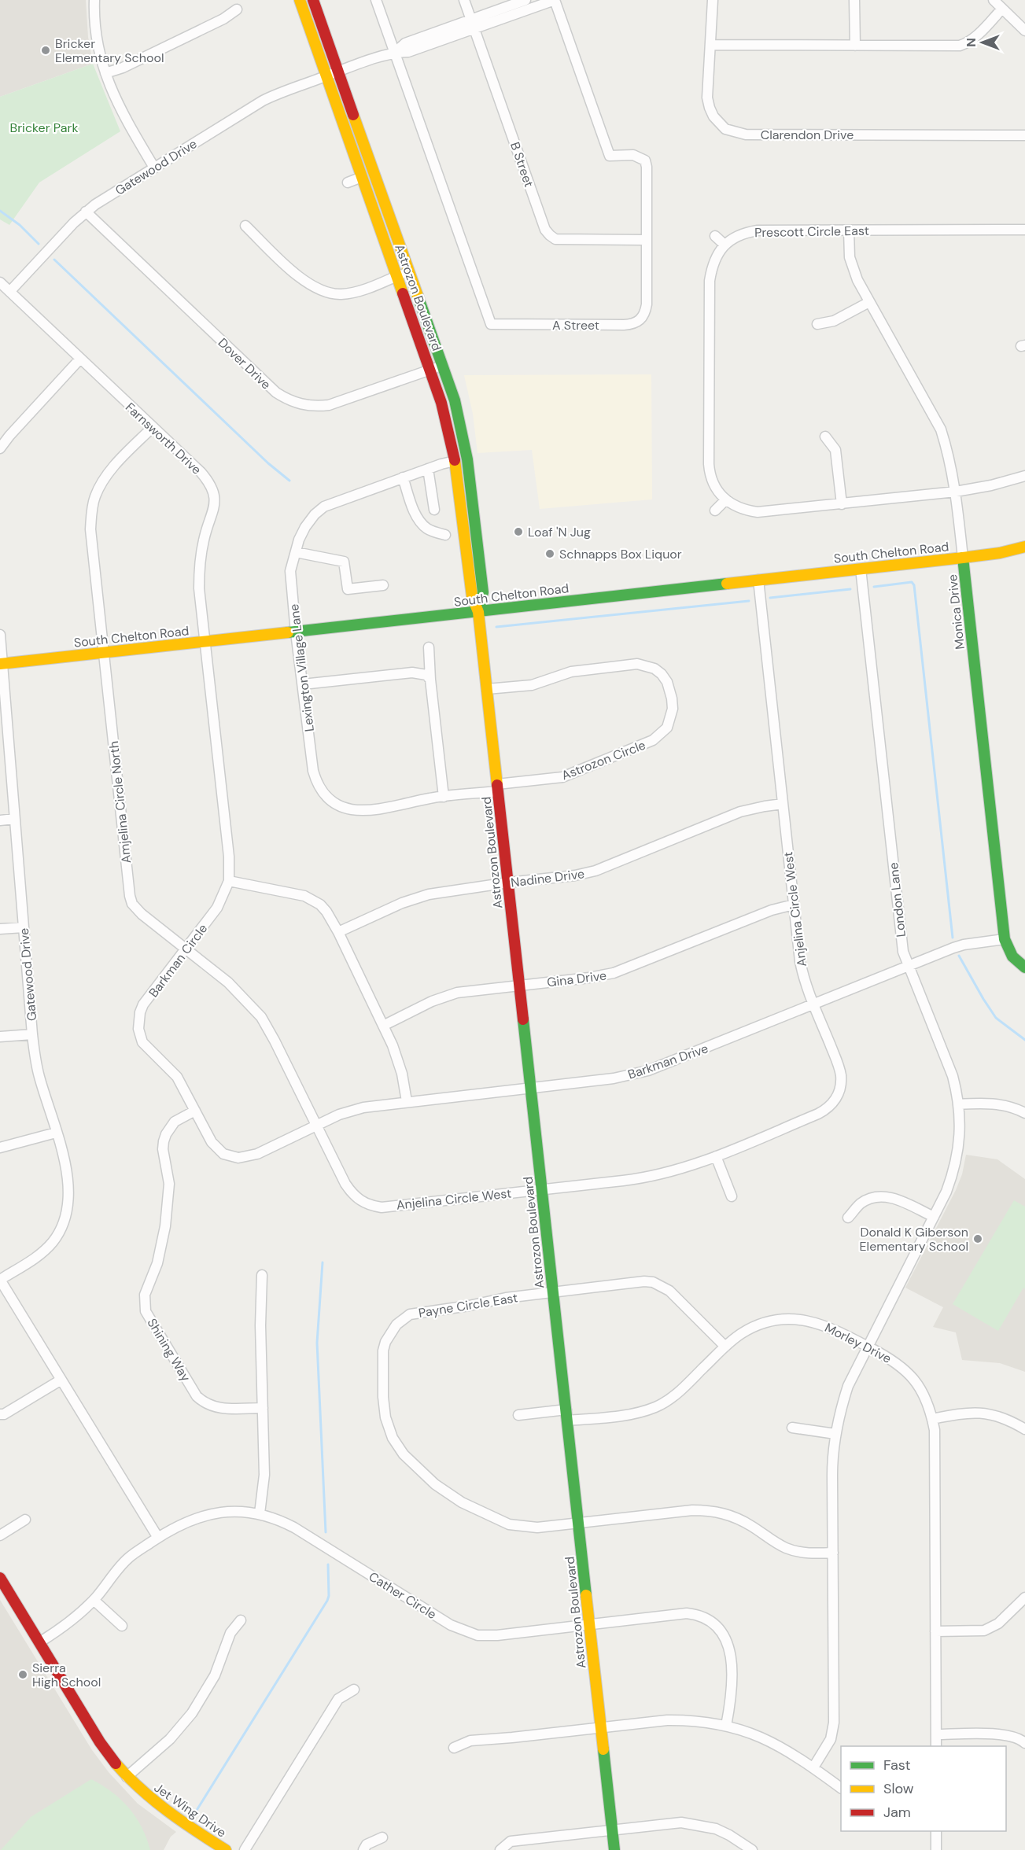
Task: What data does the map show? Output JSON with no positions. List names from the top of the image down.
{
  "streets": {
    "main road": [
      "Astrozon Boulevard",
      "South Chelton Road",
      "Monica Drive",
      "Jet Wing Drive"
    ],
    "street": [
      "Clarendon Drive",
      "B Street",
      "Gatewood Drive",
      "Prescott Circle East",
      "A Street",
      "Dover Drive",
      "Farnsworth Drive",
      "Lexington Village Lane",
      "Astrozon Circle",
      "Amjelina Circle North",
      "Nadine Drive",
      "London Lane",
      "Anjelina Circle West",
      "Barkman Circle",
      "Gina Drive",
      "Barkman Drive",
      "Payne Circle East",
      "Morley Drive",
      "Shining Way",
      "Cather Circle"
    ]
  },
  "crossings": [
    ["B Street", "Gatewood Drive"],
    ["B Street", "A Street"],
    ["Gatewood Drive", "Astrozon Boulevard"],
    ["Gatewood Drive", "A Street"],
    ["Gatewood Drive", "Dover Drive"],
    ["Gatewood Drive", "Farnsworth Drive"],
    ["Gatewood Drive", "South Chelton Road"],
    ["Prescott Circle East", "Monica Drive"],
    ["Astrozon Boulevard", "Dover Drive"],
    ["Astrozon Boulevard", "South Chelton Road"],
    ["Astrozon Boulevard", "Lexington Village Lane"],
    ["Astrozon Boulevard", "Astrozon Circle"],
    ["Astrozon Boulevard", "Nadine Drive"],
    ["Astrozon Boulevard", "Anjelina Circle West"],
    ["Astrozon Boulevard", "Gina Drive"],
    ["Astrozon Boulevard", "Barkman Drive"],
    ["Astrozon Boulevard", "Payne Circle East"],
    ["Astrozon Boulevard", "Morley Drive"],
    ["Astrozon Boulevard", "Cather Circle"],
    ["Farnsworth Drive", "South Chelton Road"],
    ["Farnsworth Drive", "Amjelina Circle North"],
    ["Farnsworth Drive", "Barkman Circle"],
    ["South Chelton Road", "Monica Drive"],
    ["South Chelton Road", "Lexington Village Lane"],
    ["South Chelton Road", "Amjelina Circle North"],
    ["South Chelton Road", "London Lane"],
    ["South Chelton Road", "Anjelina Circle West"],
    ["South Chelton Road", "Barkman Circle"],
    ["Monica Drive", "Barkman Drive"],
    ["Lexington Village Lane", "Astrozon Circle"],
    ["Amjelina Circle North", "Anjelina Circle West"],
    ["Amjelina Circle North", "Barkman Circle"],
    ["Amjelina Circle North", "Barkman Drive"],
    ["Nadine Drive", "Anjelina Circle West"],
    ["London Lane", "Barkman Drive"],
    ["London Lane", "Morley Drive"],
    ["Anjelina Circle West", "Barkman Circle"],
    ["Anjelina Circle West", "Gina Drive"],
    ["Anjelina Circle West", "Barkman Drive"],
    ["Barkman Circle", "Barkman Drive"],
    ["Barkman Circle", "Shining Way"],
    ["Payne Circle East", "Morley Drive"],
    ["Cather Circle", "Jet Wing Drive"]
  ],
  "parks": ["Bricker Park"],
  "places": [
    "Bricker Elementary School",
    "Loaf 'N Jug",
    "Schnapps Box Liquor",
    "Donald K Giberson Elementary School",
    "Sierra High School"
  ],
  "legend": ["Fast", "Slow", "Jam"],
  "north": "left"
}
